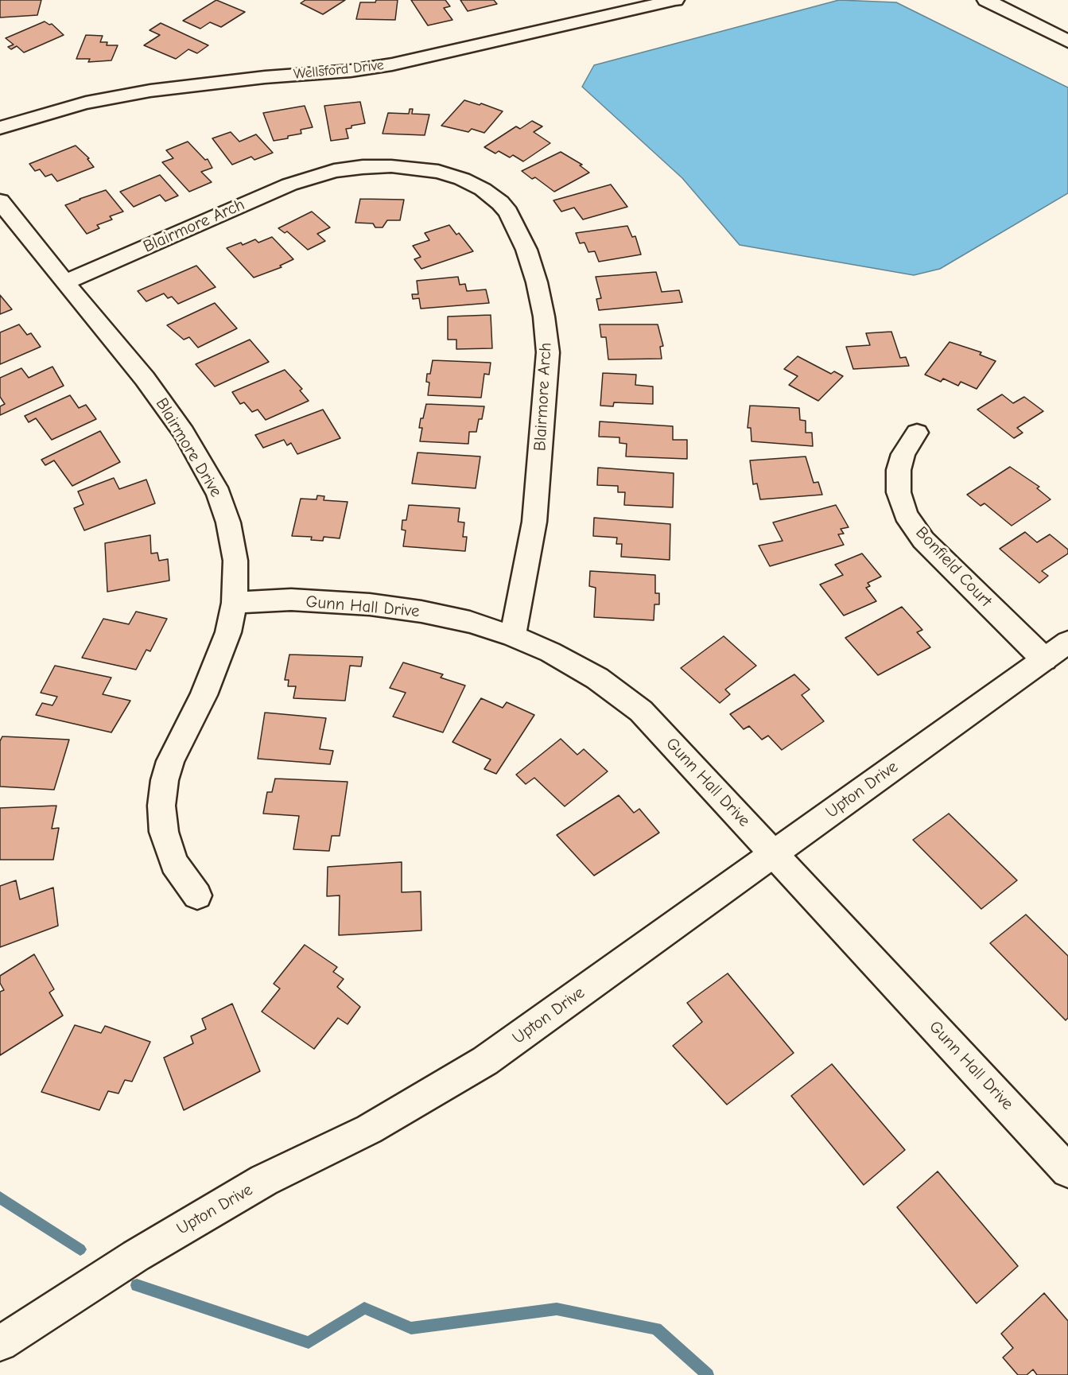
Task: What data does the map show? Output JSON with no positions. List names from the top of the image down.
{
  "streets": {
    "street": [
      "Wellsford Drive",
      "Blairmore Arch",
      "Blairmore Drive",
      "Bonfield Court",
      "Gunn Hall Drive",
      "Upton Drive"
    ]
  },
  "crossings": [
    ["Blairmore Arch", "Blairmore Drive"],
    ["Blairmore Arch", "Gunn Hall Drive"],
    ["Blairmore Drive", "Gunn Hall Drive"],
    ["Bonfield Court", "Upton Drive"],
    ["Gunn Hall Drive", "Upton Drive"]
  ]
}
